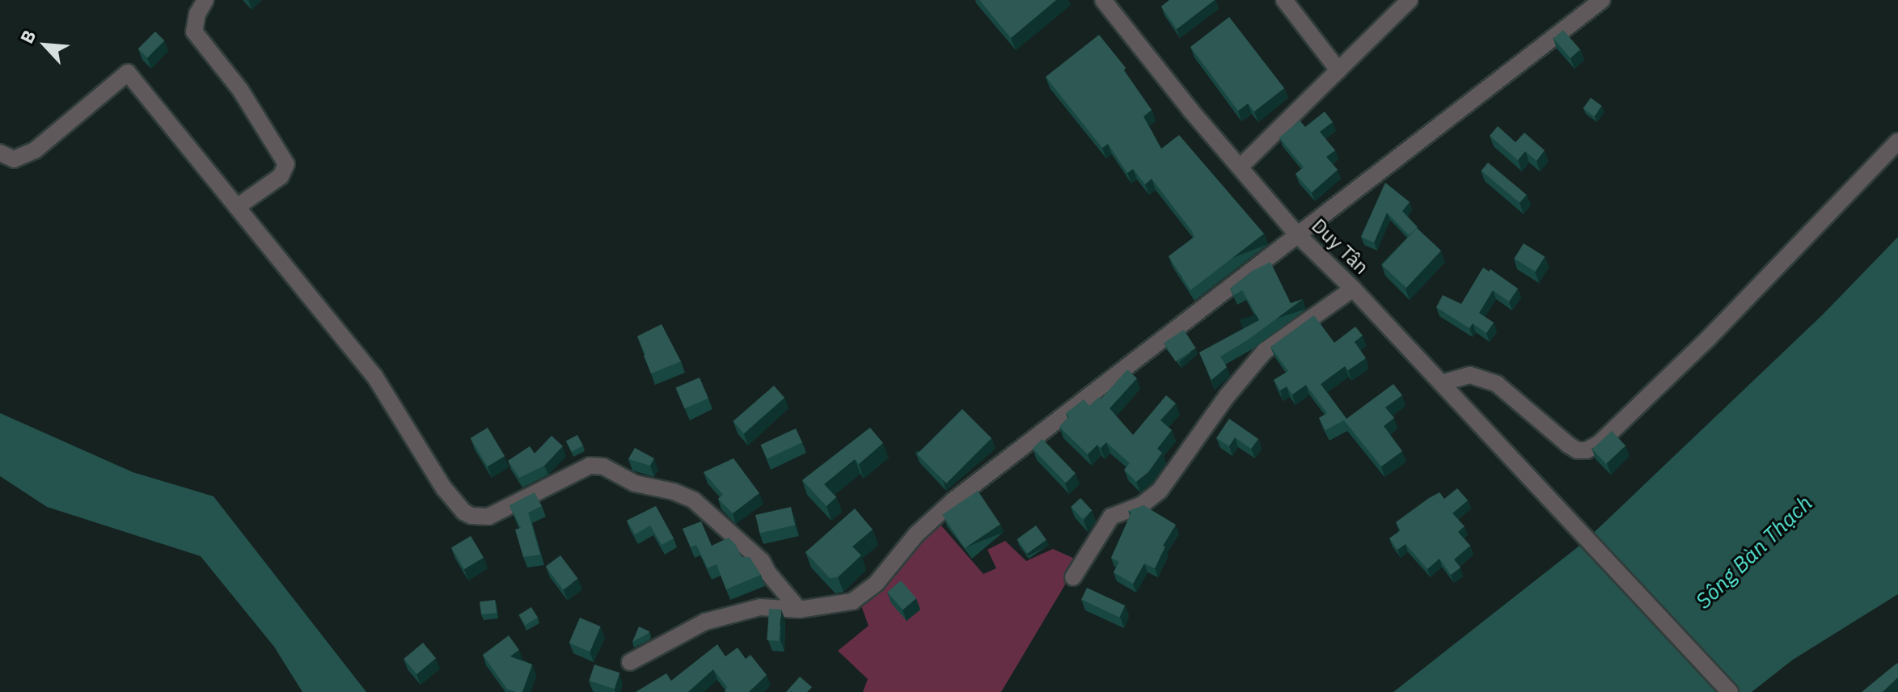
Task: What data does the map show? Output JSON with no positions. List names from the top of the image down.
{
  "streets": {
    "street": ["Duy Tân"]
  },
  "water": ["Sông Bàn Thạch"],
  "north": "top left"
}
